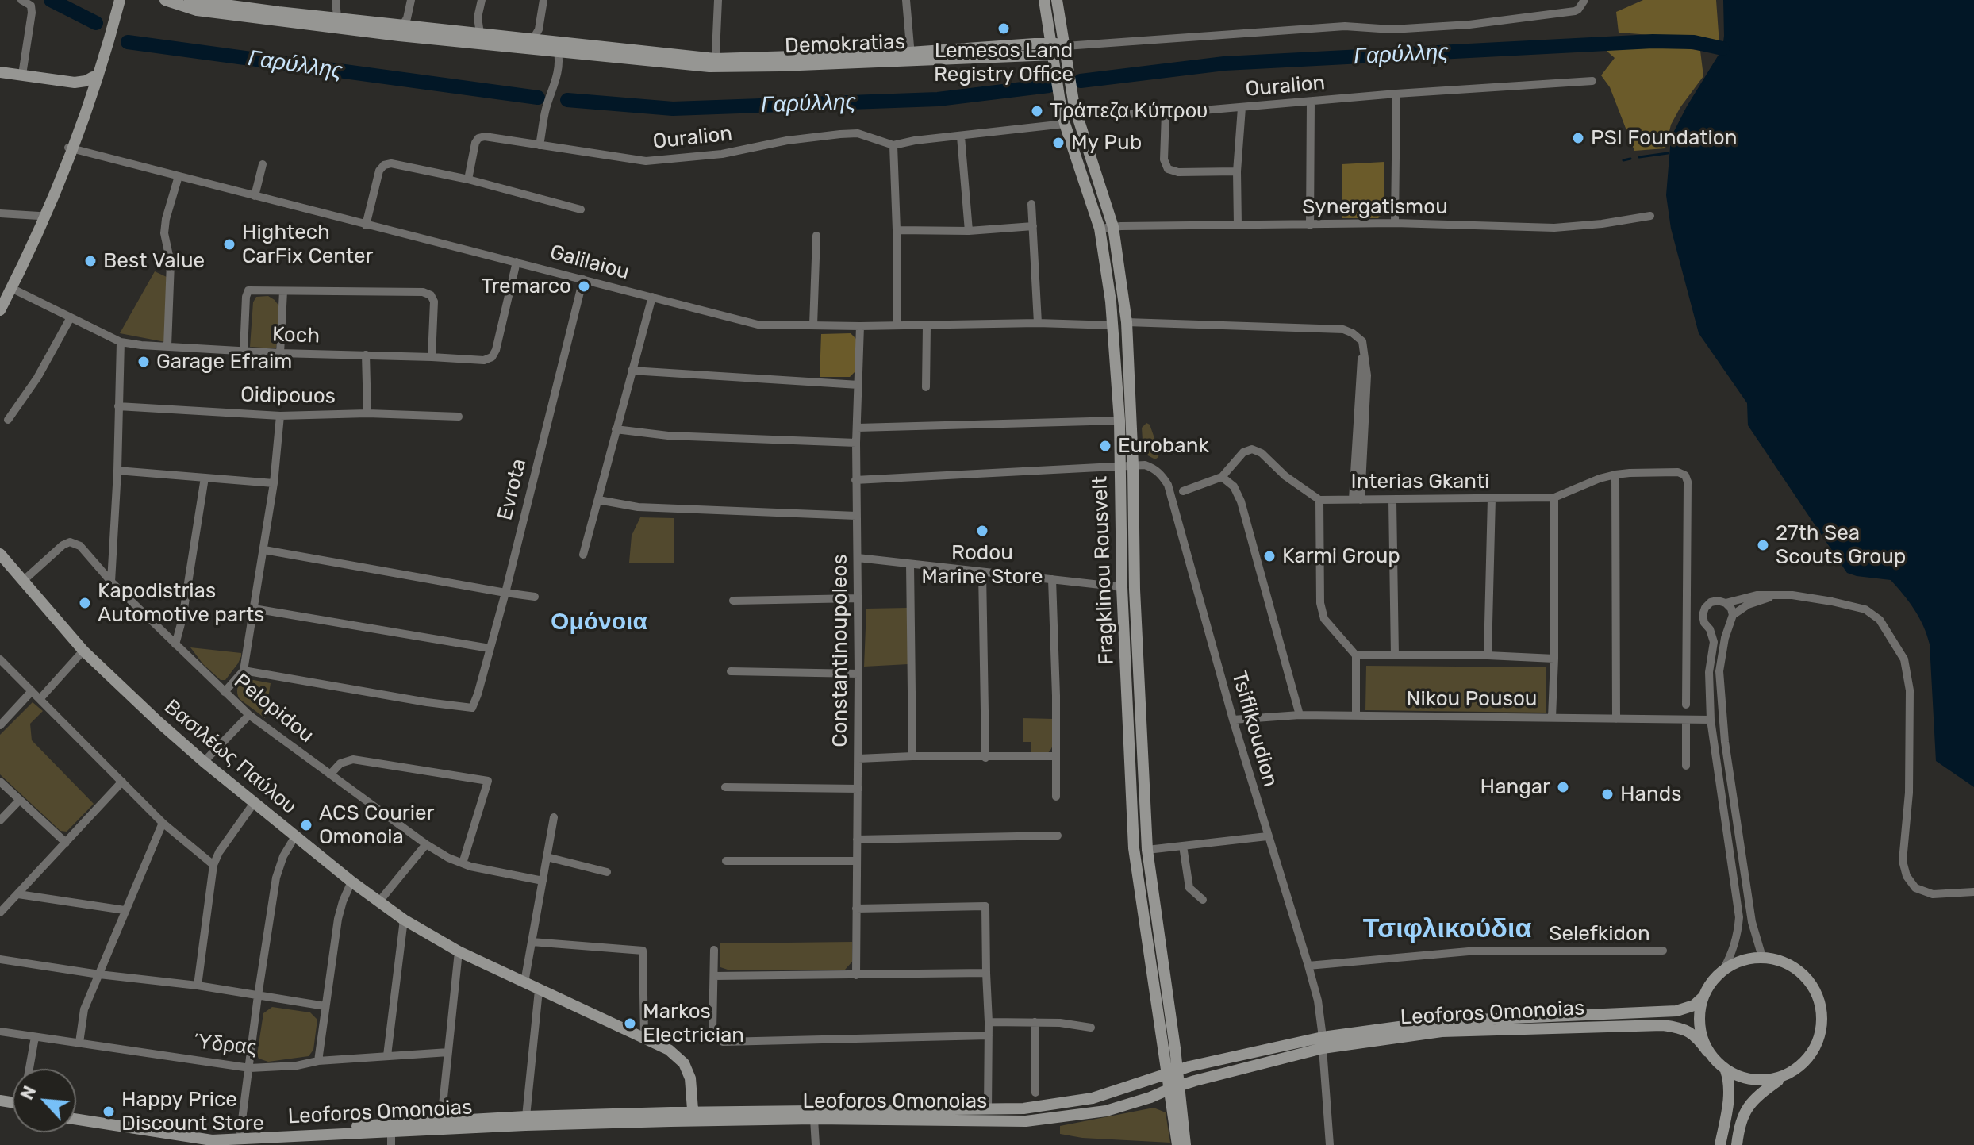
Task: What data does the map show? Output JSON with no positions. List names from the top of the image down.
{
  "streets": {
    "main road": [
      "Demokratias",
      "Fragklinou Rousvelt",
      "Βασιλέως Παύλου",
      "Leoforos Omonoias"
    ],
    "street": [
      "Ouralion",
      "Synergatismou",
      "Galilaiou",
      "Koch",
      "Oidipouos",
      "Interias Gkanti",
      "Evrota",
      "Constantinoupoleos",
      "Nikou Pousou",
      "Pelopidou",
      "Tsiflikoudion",
      "Selefkidon",
      "Ύδρας"
    ]
  },
  "crossings": [
    ["Demokratias", "Fragklinou Rousvelt"],
    ["Ouralion", "Fragklinou Rousvelt"],
    ["Synergatismou", "Fragklinou Rousvelt"],
    ["Galilaiou", "Koch"],
    ["Galilaiou", "Evrota"],
    ["Galilaiou", "Fragklinou Rousvelt"],
    ["Galilaiou", "Constantinoupoleos"],
    ["Fragklinou Rousvelt", "Tsiflikoudion"],
    ["Fragklinou Rousvelt", "Leoforos Omonoias"],
    ["Constantinoupoleos", "Tsiflikoudion"],
    ["Nikou Pousou", "Tsiflikoudion"],
    ["Pelopidou", "Βασιλέως Παύλου"],
    ["Tsiflikoudion", "Selefkidon"],
    ["Tsiflikoudion", "Leoforos Omonoias"],
    ["Βασιλέως Παύλου", "Leoforos Omonoias"]
  ],
  "districts": ["Ομόνοια", "Τσιφλικούδια"],
  "water": ["Γαρύλλης"],
  "places": [
    "Lemesos Land Registry Office",
    "Τράπεζα Κύπρου",
    "PSI Foundation",
    "My Pub",
    "Hightech CarFix Center",
    "Best Value",
    "Tremarco",
    "Garage Efraim",
    "Eurobank",
    "Rodou Marine Store",
    "27th Sea Scouts Group",
    "Karmi Group",
    "Kapodistrias Automotive parts",
    "Hangar",
    "Hands",
    "ACS Courier Omonoia",
    "Markos Electrician",
    "Happy Price Discount Store"
  ],
  "north": "top left"
}
